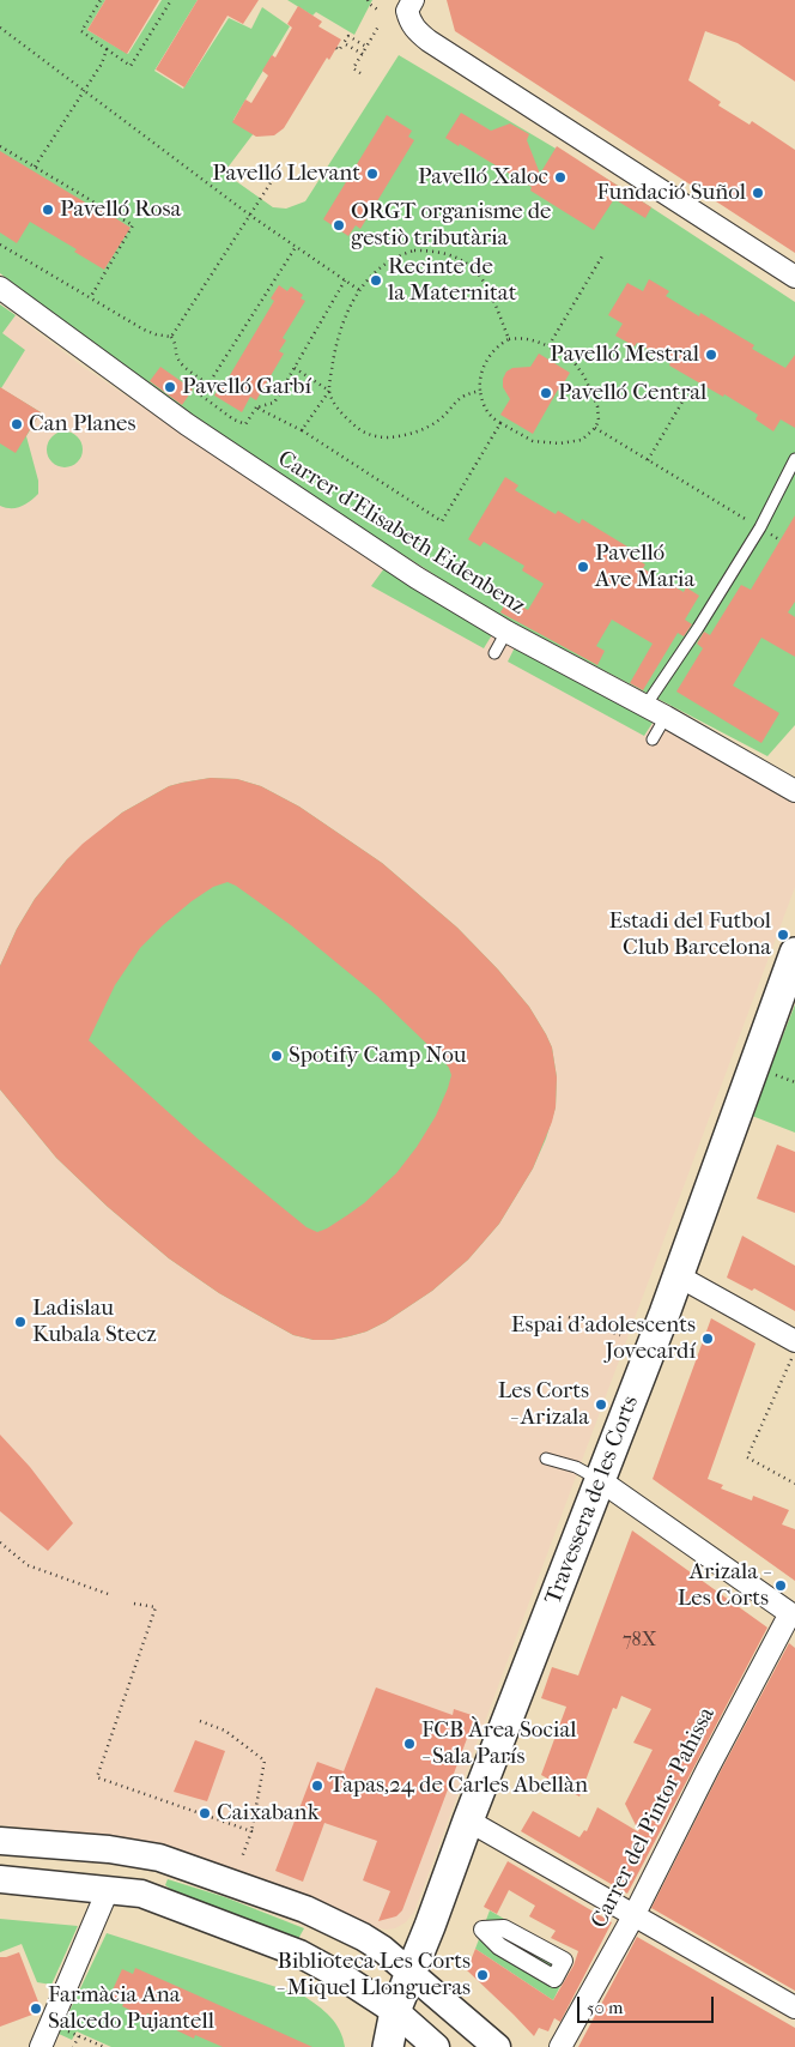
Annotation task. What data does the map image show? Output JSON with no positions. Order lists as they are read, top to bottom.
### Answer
{
  "streets": {
    "main road": ["Travessera de les Corts"],
    "street": ["Carrer d'Elisabeth Eidenbenz", "Carrer del Pintor Pahissa"]
  },
  "places": [
    "Pavelló Llevant",
    "Pavelló Xaloc",
    "Fundació Suñol",
    "Pavelló Rosa",
    "ORGT organisme de gestiò tributària",
    "Recinte de la Maternitat",
    "Pavelló Mestral",
    "Pavelló Garbí",
    "Pavelló Central",
    "Can Planes",
    "Pavelló Ave Maria",
    "Estadi del Futbol Club Barcelona",
    "Spotify Camp Nou",
    "Ladislau Kubala Stecz",
    "Espai d'adolescents Jovecardí",
    "Les Corts - Arizala",
    "Arizala - Les Corts",
    "FCB Àrea Social - Sala París",
    "Tapas,24 de Carles Abellàn",
    "Caixabank",
    "Biblioteca Les Corts - Miquel Llongueras",
    "Farmàcia Ana Salcedo Pujantell"
  ],
  "house_numbers": ["78X"],
  "scale_bar": "50 m"
}
